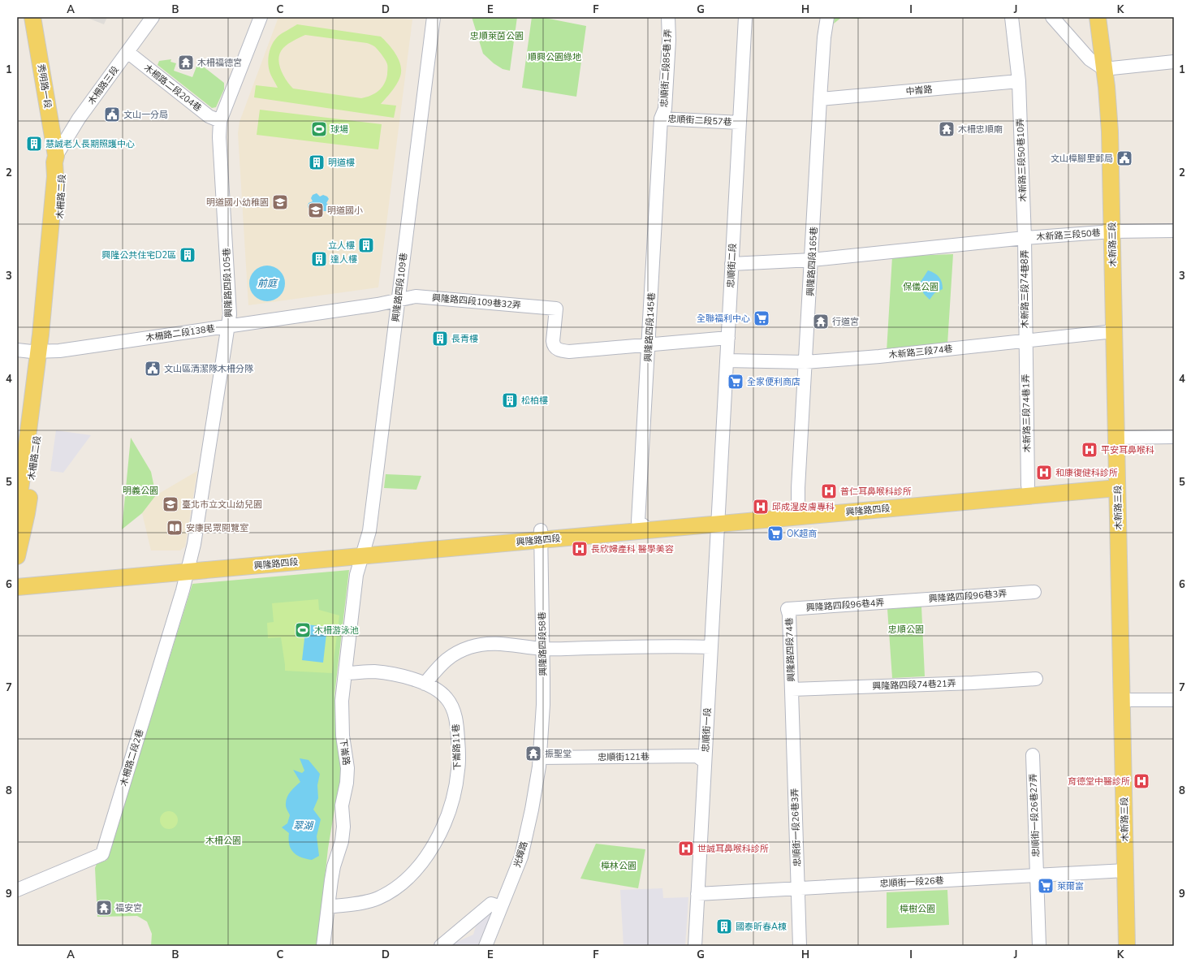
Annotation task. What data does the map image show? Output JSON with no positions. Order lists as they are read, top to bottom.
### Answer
{
  "streets": {
    "main road": [
      "秀明路一段",
      "木柵路二段",
      "木新路三段",
      "興隆路四段"
    ],
    "street": [
      "忠順街二段85巷1弄",
      "木柵路三段",
      "木柵路二段204巷",
      "中崙路",
      "忠順街二段57巷",
      "木新路三段50巷10弄",
      "木新路三段50巷",
      "興隆路四段165巷",
      "忠順街二段",
      "興隆路四段105巷",
      "興隆路四段109巷",
      "木新路三段74巷8弄",
      "興隆路四段109巷32弄",
      "興隆路四段145巷",
      "木柵路二段138巷",
      "木新路三段74巷",
      "木新路三段74巷1弄",
      "興隆路四段96巷3弄",
      "興隆路四段96巷4弄",
      "興隆路四段58巷",
      "興隆路四段74巷",
      "興隆路四段74巷21弄",
      "忠順街一段",
      "下崙路11巷",
      "下崙路",
      "忠順街121巷",
      "木柵路二段2巷",
      "忠順街一段26巷27弄",
      "忠順街一段26巷3弄",
      "光輝路",
      "忠順街一段26巷"
    ]
  },
  "crossings": [
    ["忠順街二段85巷1弄", "忠順街二段57巷"],
    ["忠順街二段85巷1弄", "興隆路四段145巷"],
    ["木柵路三段", "秀明路一段"],
    ["木柵路三段", "木柵路二段204巷"],
    ["木柵路三段", "木柵路二段"],
    ["秀明路一段", "木柵路二段"],
    ["木柵路二段204巷", "興隆路四段105巷"],
    ["中崙路", "木新路三段50巷10弄"],
    ["中崙路", "興隆路四段165巷"],
    ["忠順街二段57巷", "忠順街二段"],
    ["忠順街二段57巷", "興隆路四段145巷"],
    ["木新路三段50巷10弄", "木新路三段50巷"],
    ["木新路三段50巷10弄", "木新路三段74巷8弄"],
    ["木柵路二段", "木柵路二段138巷"],
    ["木新路三段50巷", "木新路三段"],
    ["木新路三段50巷", "興隆路四段165巷"],
    ["木新路三段50巷", "忠順街二段"],
    ["木新路三段50巷", "木新路三段74巷8弄"],
    ["木新路三段", "木新路三段74巷"],
    ["木新路三段", "興隆路四段"],
    ["木新路三段", "忠順街一段26巷"],
    ["興隆路四段165巷", "木新路三段74巷"],
    ["興隆路四段165巷", "興隆路四段"],
    ["忠順街二段", "木新路三段74巷"],
    ["忠順街二段", "興隆路四段"],
    ["忠順街二段", "忠順街一段"],
    ["興隆路四段105巷", "木柵路二段138巷"],
    ["興隆路四段105巷", "興隆路四段"],
    ["興隆路四段105巷", "木柵路二段2巷"],
    ["興隆路四段109巷", "興隆路四段109巷32弄"],
    ["興隆路四段109巷", "木柵路二段138巷"],
    ["興隆路四段109巷", "興隆路四段"],
    ["興隆路四段109巷", "下崙路"],
    ["木新路三段74巷8弄", "木新路三段74巷"],
    ["木新路三段74巷8弄", "木新路三段74巷1弄"],
    ["興隆路四段109巷32弄", "興隆路四段145巷"],
    ["興隆路四段109巷32弄", "木柵路二段138巷"],
    ["興隆路四段145巷", "興隆路四段"],
    ["木新路三段74巷", "木新路三段74巷1弄"],
    ["木新路三段74巷1弄", "興隆路四段"],
    ["興隆路四段", "興隆路四段58巷"],
    ["興隆路四段", "忠順街一段"],
    ["興隆路四段", "下崙路"],
    ["興隆路四段", "木柵路二段2巷"],
    ["興隆路四段96巷3弄", "興隆路四段96巷4弄"],
    ["興隆路四段96巷4弄", "興隆路四段74巷"],
    ["興隆路四段58巷", "忠順街121巷"],
    ["興隆路四段58巷", "光輝路"],
    ["興隆路四段74巷", "興隆路四段74巷21弄"],
    ["興隆路四段74巷", "忠順街一段26巷3弄"],
    ["忠順街一段", "忠順街121巷"],
    ["忠順街一段", "忠順街一段26巷"],
    ["下崙路11巷", "下崙路"],
    ["忠順街121巷", "光輝路"],
    ["忠順街一段26巷27弄", "忠順街一段26巷"],
    ["忠順街一段26巷3弄", "忠順街一段26巷"]
  ],
  "water": ["前庭", "翠湖"],
  "parks": [
    "忠順萊茵公園",
    "順興公園綠地",
    "保儀公園",
    "明義公園",
    "忠順公園",
    "木柵公園",
    "樟林公園",
    "樟樹公園"
  ],
  "places": {
    "temple": [
      "木柵福德宮",
      "木柵忠順廟",
      "行道宮",
      "振聖堂",
      "福安宮"
    ],
    "public building": ["文山一分局", "文山樟腳里郵局", "文山區清潔隊木柵分隊"],
    "sports": ["球場", "木柵游泳池"],
    "building": [
      "慧誠老人長期照護中心",
      "明道樓",
      "立人樓",
      "興隆公共住宅D2區",
      "達人樓",
      "長青樓",
      "松柏樓",
      "國泰昕春A棟"
    ],
    "school or university": ["明道國小幼稚園", "明道國小", "臺北市立文山幼兒園"],
    "supermarket": [
      "全聯福利中心",
      "全家便利商店",
      "OK超商",
      "萊爾富"
    ],
    "hospital": [
      "平安耳鼻喉科",
      "和康復健科診所",
      "普仁耳鼻喉科診所",
      "邱成湦皮膚專科",
      "長欣婦產科 醫學美容",
      "育德堂中醫診所",
      "世誠耳鼻喉科診所"
    ],
    "library": ["安康民眾閱覽室"]
  },
  "grid": {
    "columns": [
      "A",
      "B",
      "C",
      "D",
      "E",
      "F",
      "G",
      "H",
      "I",
      "J",
      "K"
    ],
    "rows": [
      "1",
      "2",
      "3",
      "4",
      "5",
      "6",
      "7",
      "8",
      "9"
    ]
  }
}
